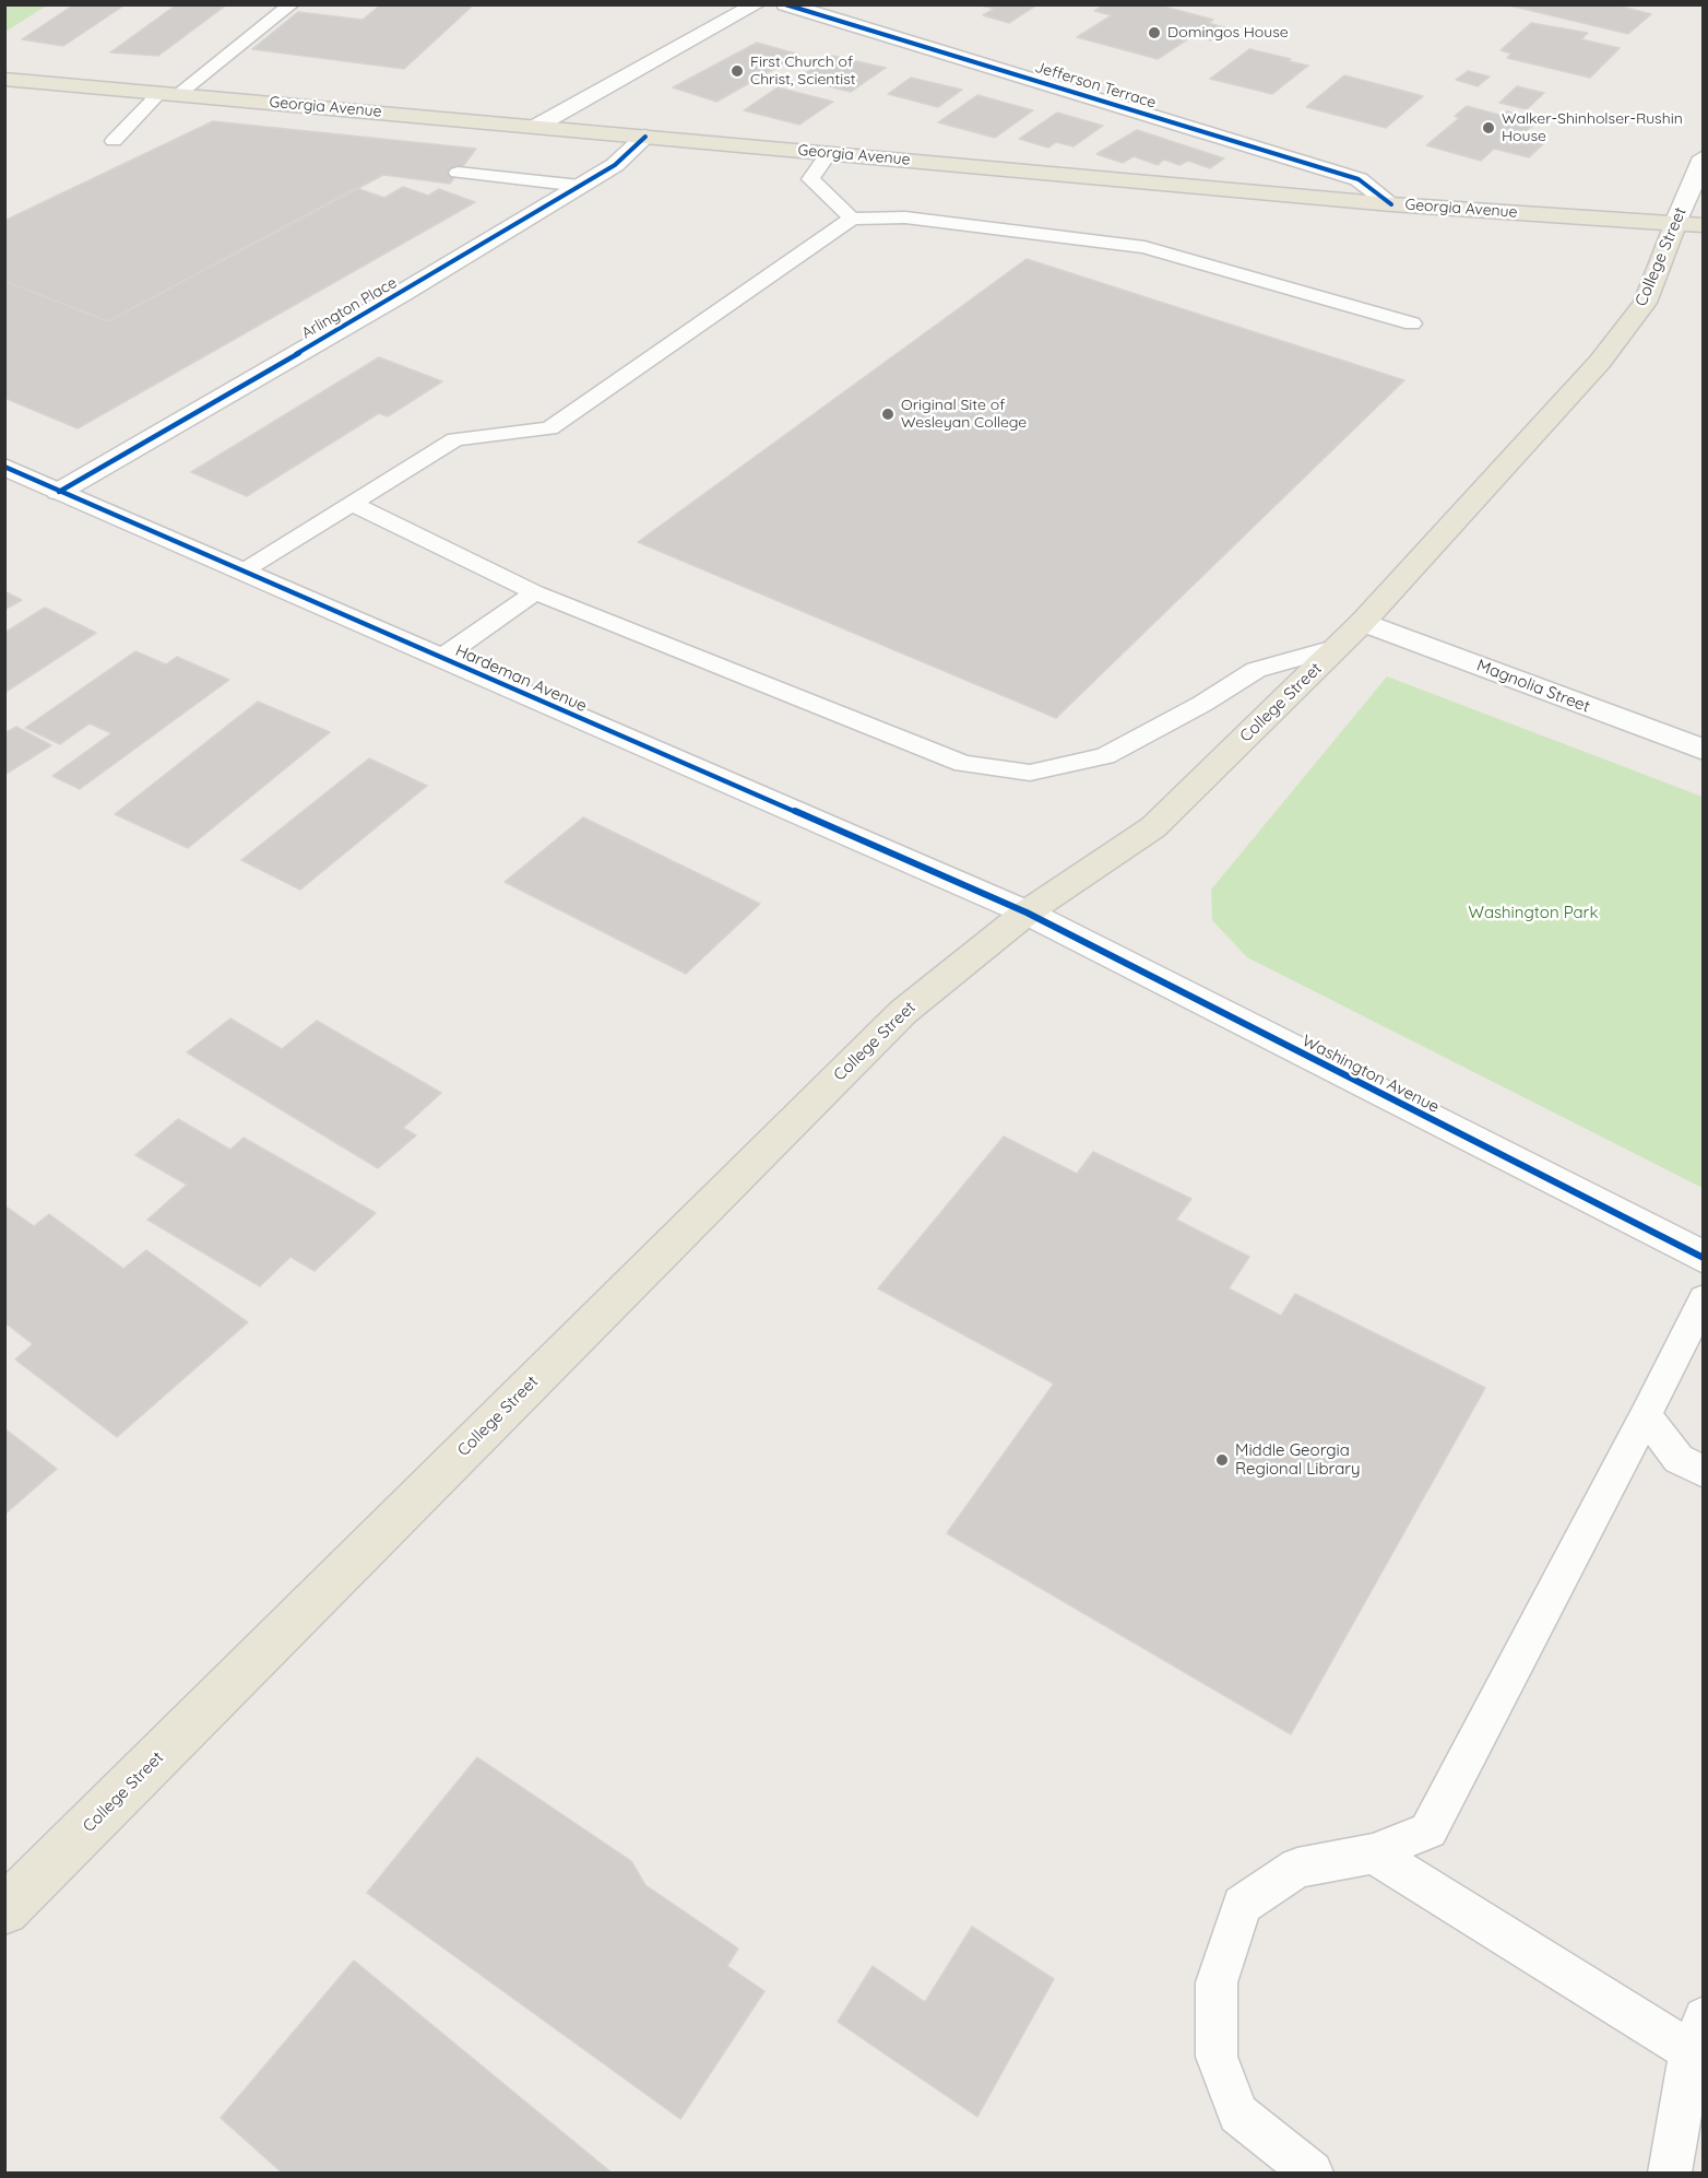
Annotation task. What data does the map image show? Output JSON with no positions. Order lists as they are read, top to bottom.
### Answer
{
  "streets": {
    "main road": ["Georgia Avenue", "College Street"],
    "street": [
      "Jefferson Terrace",
      "Arlington Place",
      "Hardeman Avenue",
      "Magnolia Street",
      "Washington Avenue"
    ]
  },
  "crossings": [
    ["Jefferson Terrace", "Georgia Avenue"],
    ["Georgia Avenue", "College Street"],
    ["Georgia Avenue", "Arlington Place"],
    ["College Street", "Hardeman Avenue"],
    ["College Street", "Magnolia Street"],
    ["College Street", "Washington Avenue"],
    ["Arlington Place", "Hardeman Avenue"],
    ["Hardeman Avenue", "Washington Avenue"]
  ],
  "parks": ["Washington Park"],
  "places": [
    "Domingos House",
    "First Church of Christ, Scientist",
    "Walker-Shinholser-Rushin House",
    "Original Site of Wesleyan College",
    "Middle Georgia Regional Library"
  ]
}
